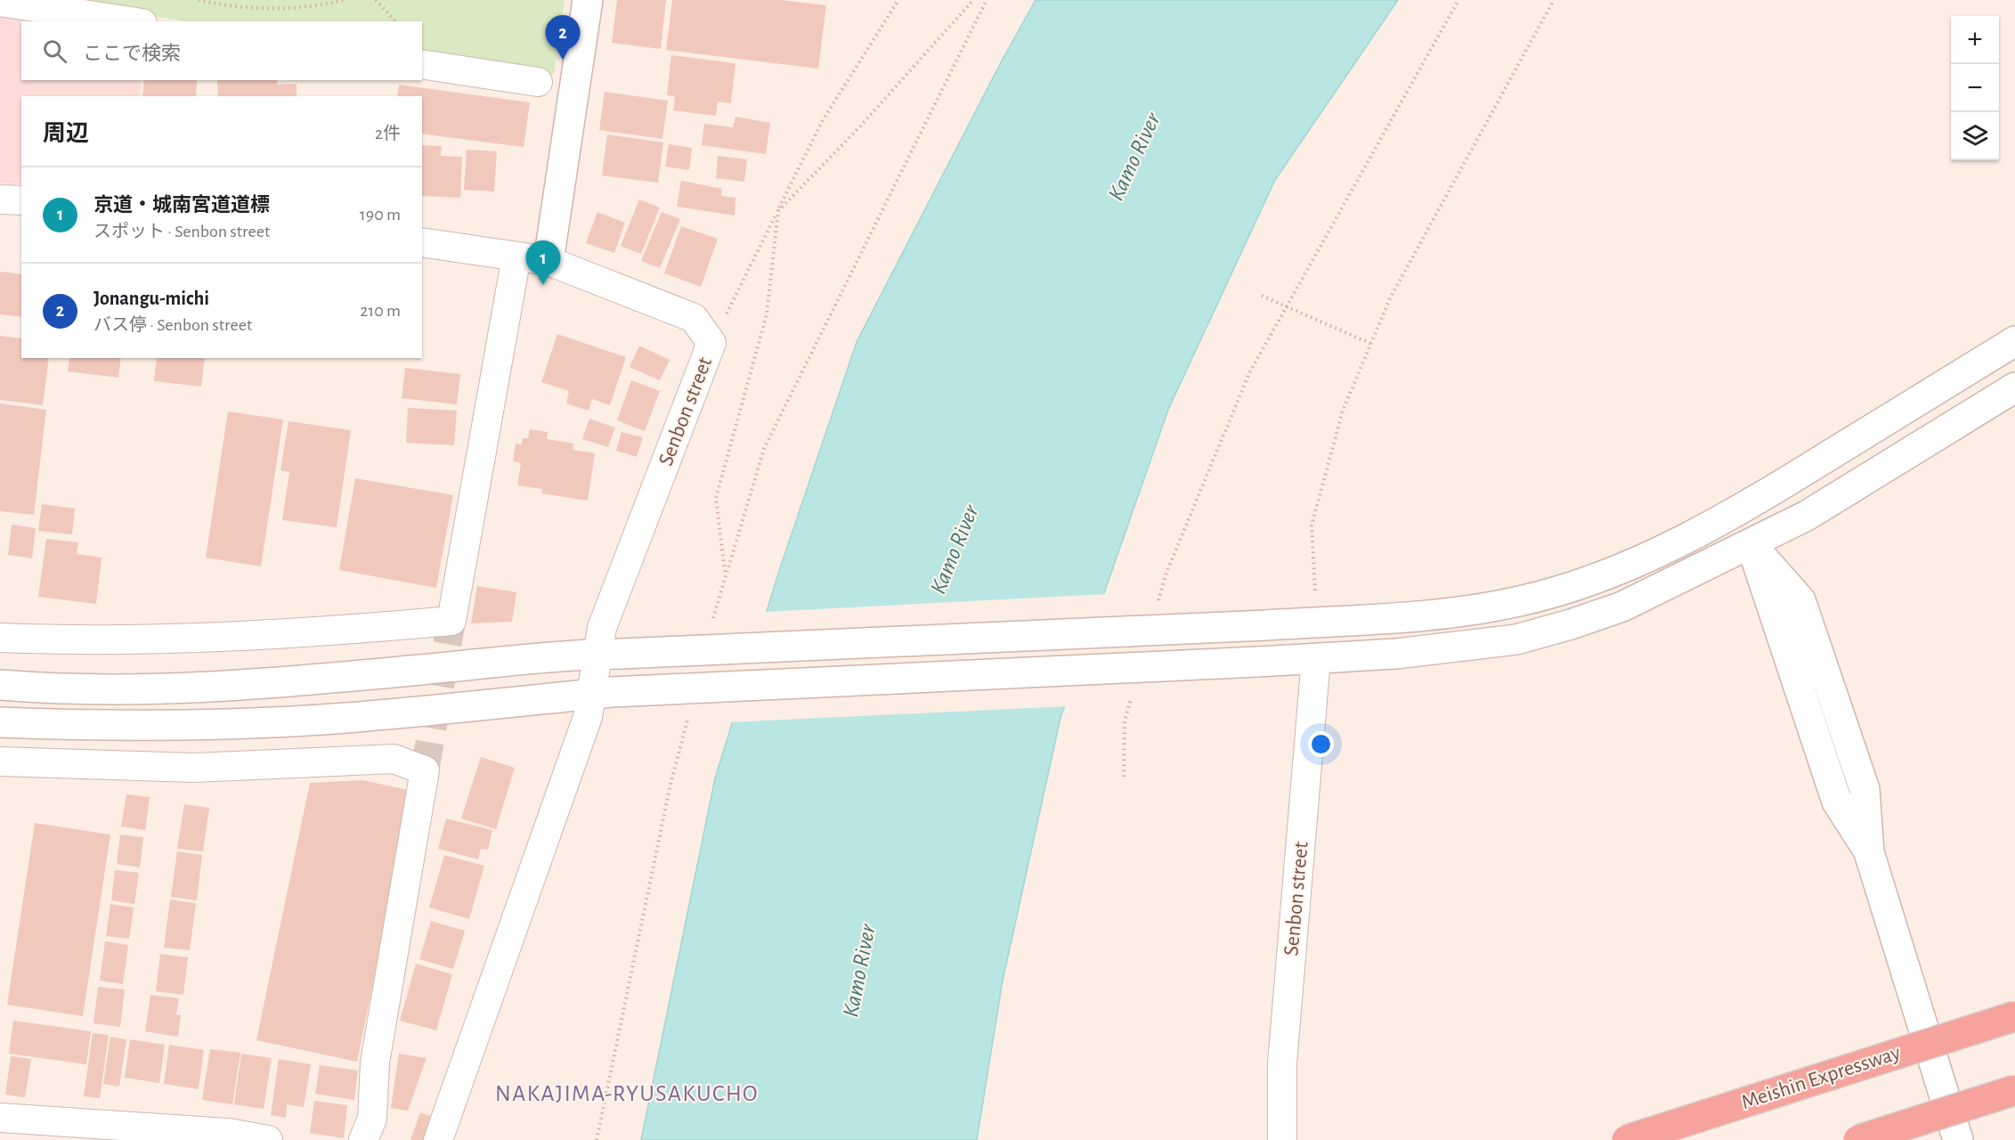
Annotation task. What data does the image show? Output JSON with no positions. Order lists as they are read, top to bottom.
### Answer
{
  "streets": {
    "highway": ["Meishin Expressway"],
    "street": ["Senbon street"]
  },
  "districts": ["NAKAJIMA-RYUSAKUCHO"],
  "water": ["Kamo River"],
  "page": {
    "pins": ["2", "1"],
    "map_buttons": ["+", "−"],
    "search": "ここで検索",
    "heading": ["周辺", "2件"],
    "list": [
      {
        "mark": "1",
        "name": "京道・城南宮道道標",
        "note": "スポット · Senbon street",
        "value": "190 m"
      },
      {
        "mark": "2",
        "name": "Jonangu-michi",
        "note": "バス停 · Senbon street",
        "value": "210 m"
      }
    ]
  }
}
